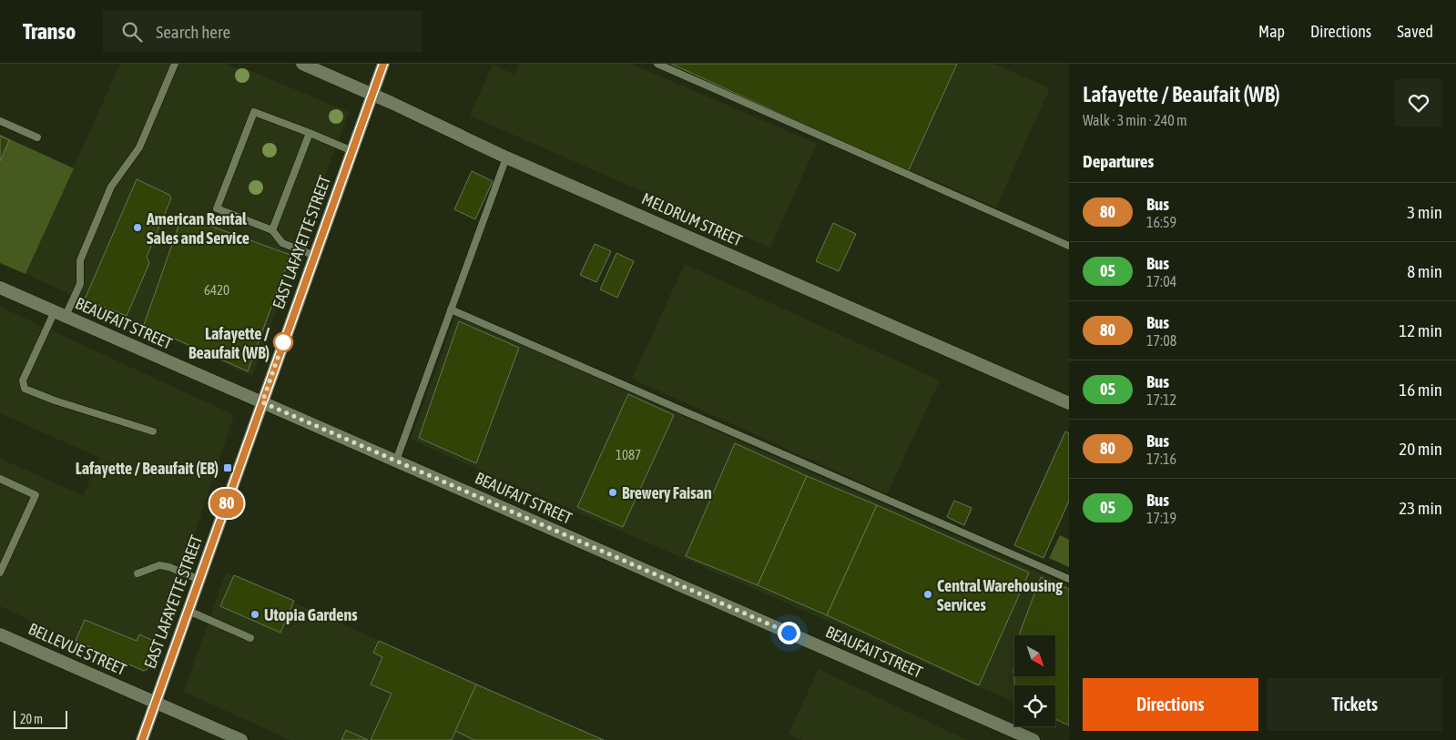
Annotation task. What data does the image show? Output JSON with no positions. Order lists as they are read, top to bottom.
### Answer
{
  "streets": {
    "street": [
      "MELDRUM STREET",
      "EAST LAFAYETTE STREET",
      "BEAUFAIT STREET",
      "BELLEVUE STREET"
    ]
  },
  "crossings": [
    ["MELDRUM STREET", "EAST LAFAYETTE STREET"],
    ["EAST LAFAYETTE STREET", "BEAUFAIT STREET"],
    ["EAST LAFAYETTE STREET", "BELLEVUE STREET"]
  ],
  "places": {
    "other": [
      "American Rental Sales and Service",
      "Lafayette / Beaufait (WB)",
      "Brewery Faisan",
      "Central Warehousing Services",
      "Utopia Gardens"
    ],
    "transit": ["Lafayette / Beaufait (EB)"]
  },
  "lines": ["bus line 80"],
  "house_numbers": ["6420", "1087"],
  "scale_bar": "20 m",
  "north": "bottom right",
  "page": {
    "header": "Transo",
    "search": "Search here",
    "nav": ["Map", "Directions", "Saved"],
    "on_map": "80",
    "heading": [
      ["Lafayette / Beaufait (WB)", "Walk · 3 min · 240 m"],
      "Departures"
    ],
    "list": [
      {
        "mark": "80",
        "name": "Bus",
        "note": "16:59",
        "value": "3 min"
      },
      {
        "mark": "05",
        "name": "Bus",
        "note": "17:04",
        "value": "8 min"
      },
      {
        "mark": "80",
        "name": "Bus",
        "note": "17:08",
        "value": "12 min"
      },
      {
        "mark": "05",
        "name": "Bus",
        "note": "17:12",
        "value": "16 min"
      },
      {
        "mark": "80",
        "name": "Bus",
        "note": "17:16",
        "value": "20 min"
      },
      {
        "mark": "05",
        "name": "Bus",
        "note": "17:19",
        "value": "23 min"
      }
    ],
    "buttons": ["Directions", "Tickets"],
    "scale": "20 m"
  }
}
